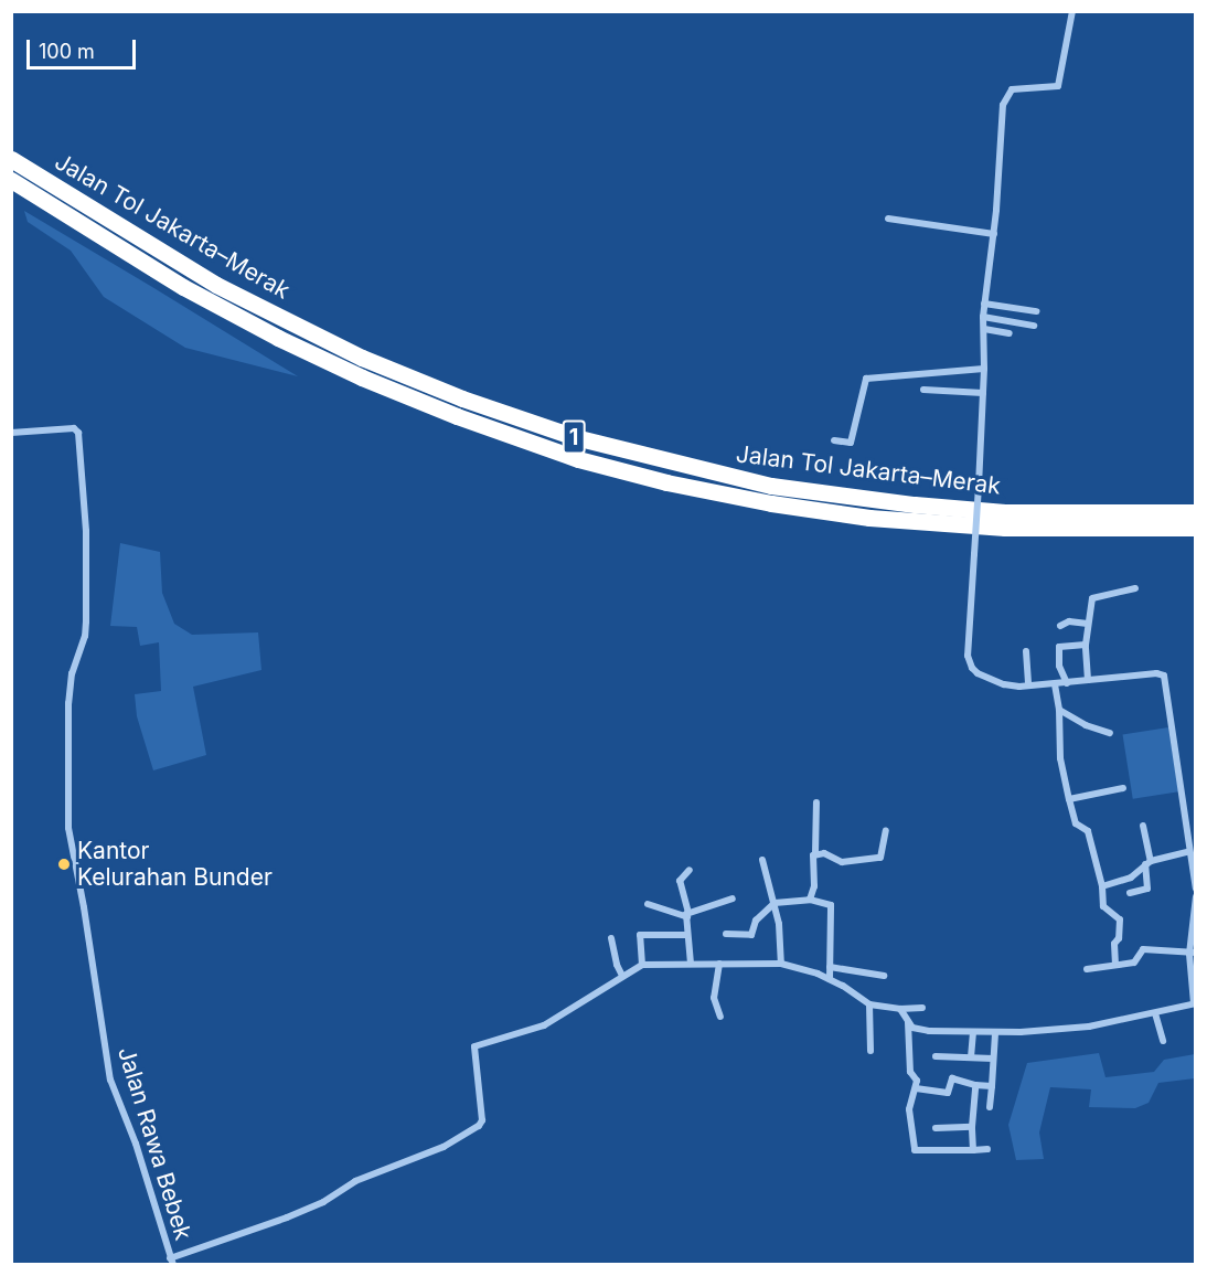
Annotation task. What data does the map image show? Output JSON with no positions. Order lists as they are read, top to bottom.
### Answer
{
  "streets": {
    "highway": ["Jalan Tol Jakarta–Merak", "1"],
    "street": ["Jalan Rawa Bebek"]
  },
  "places": ["Kantor Kelurahan Bunder"],
  "scale_bar": "100 m"
}
